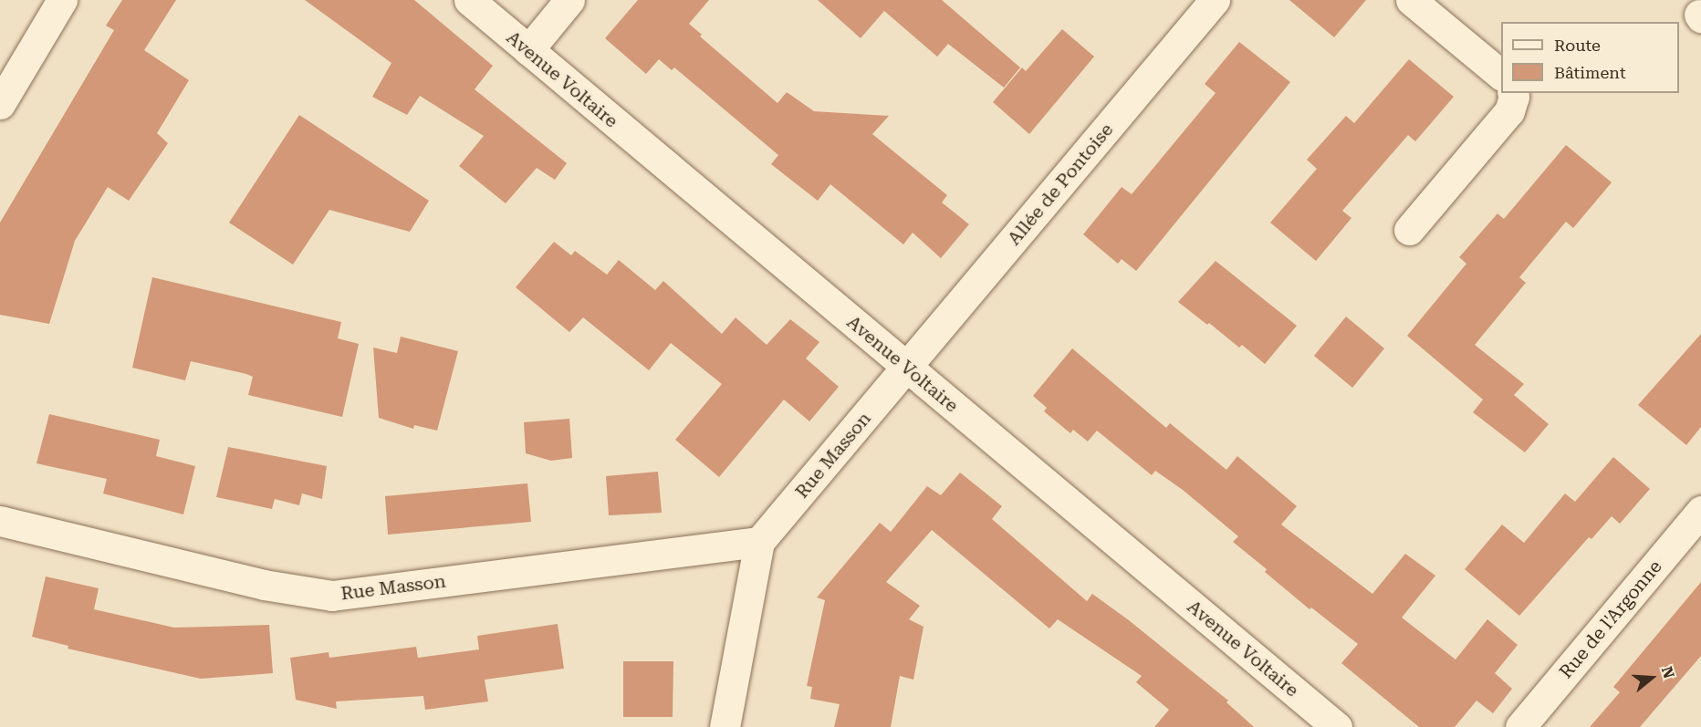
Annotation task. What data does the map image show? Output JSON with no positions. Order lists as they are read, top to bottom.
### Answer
{
  "streets": {
    "street": [
      "Avenue Voltaire",
      "Allée de Pontoise",
      "Rue Masson",
      "Rue de l'Argonne"
    ]
  },
  "crossings": [
    ["Avenue Voltaire", "Allée de Pontoise"],
    ["Avenue Voltaire", "Rue Masson"],
    ["Allée de Pontoise", "Rue Masson"]
  ],
  "legend": ["Route", "Bâtiment"],
  "north": "right"
}
